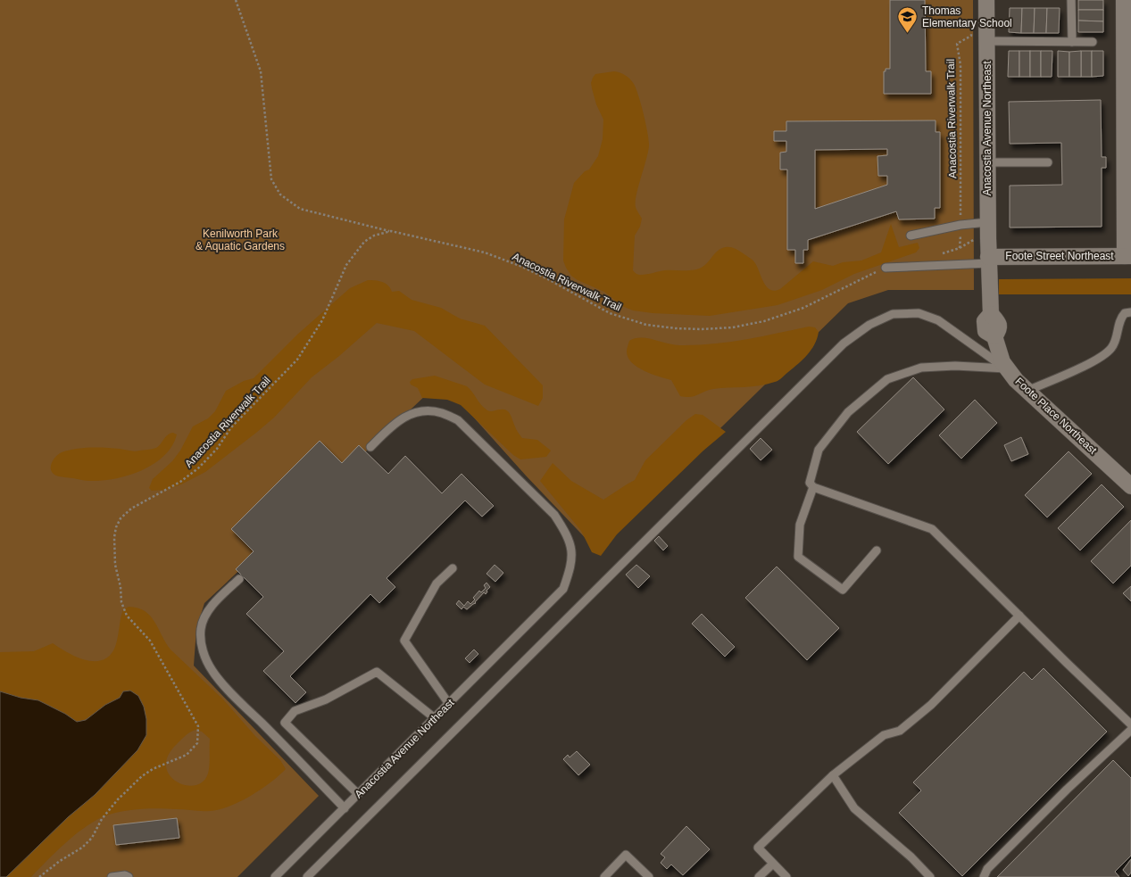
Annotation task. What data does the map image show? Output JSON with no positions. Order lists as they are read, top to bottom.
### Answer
{
  "streets": {
    "street": ["Anacostia Avenue Northeast", "Foote Street Northeast", "Foote Place Northeast"],
    "path": ["Anacostia Riverwalk Trail"]
  },
  "crossings": [
    ["Anacostia Avenue Northeast", "Foote Street Northeast"],
    ["Anacostia Avenue Northeast", "Foote Place Northeast"],
    ["Foote Street Northeast", "Foote Place Northeast"]
  ],
  "parks": ["Kenilworth Park & Aquatic Gardens"],
  "places": {
    "school or university": ["Thomas Elementary School"]
  }
}
